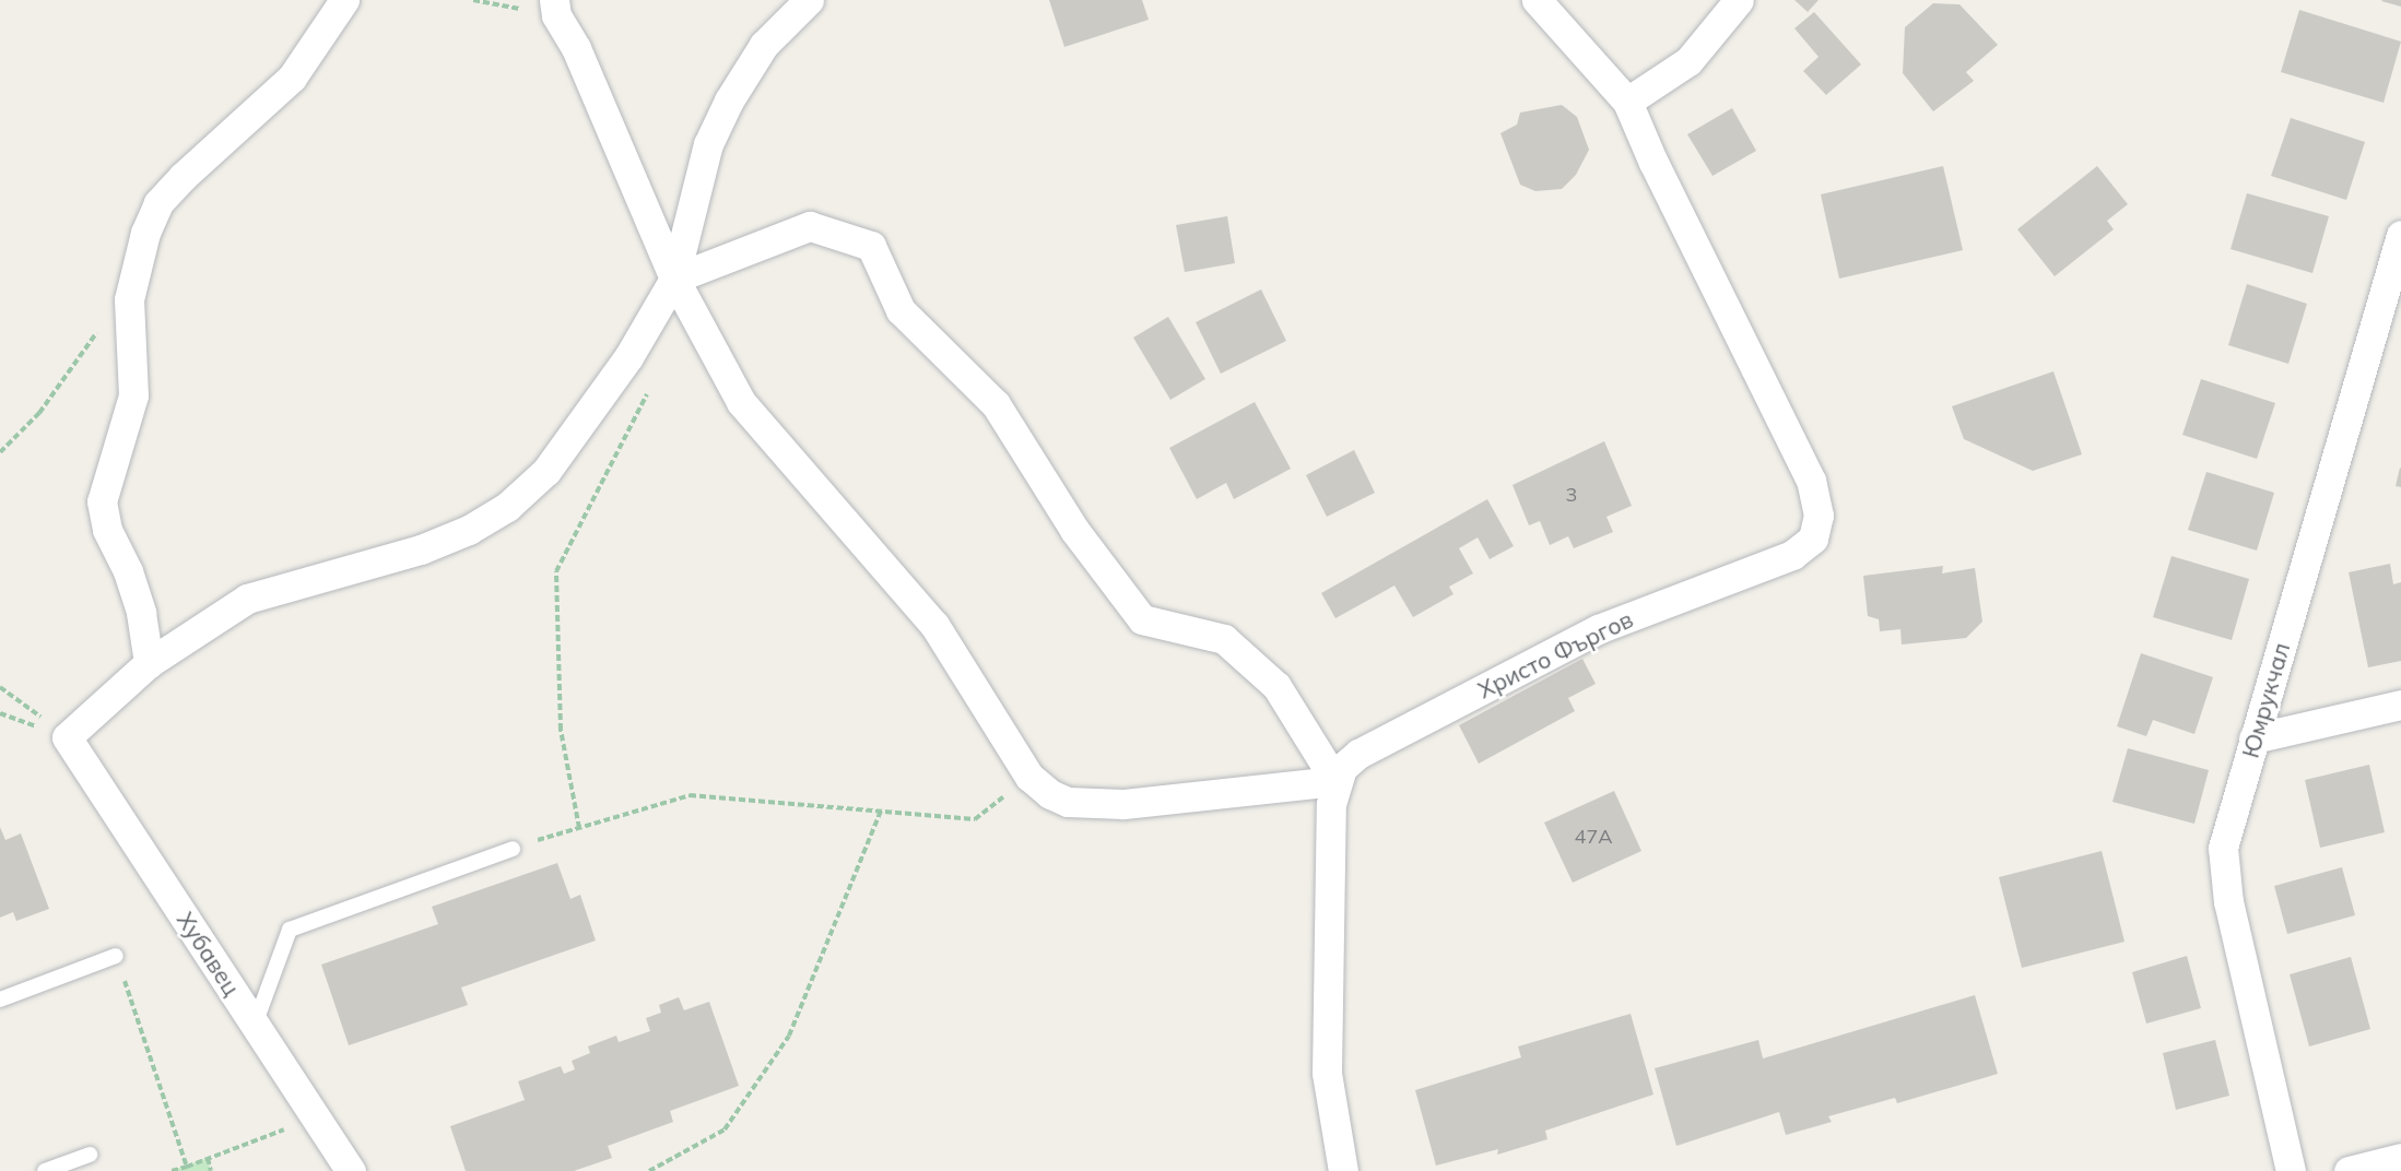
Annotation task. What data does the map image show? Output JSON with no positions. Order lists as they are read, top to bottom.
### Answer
{
  "streets": {
    "street": ["Христо Фъргов", "Юмрукчал", "Хубавец"]
  },
  "house_numbers": ["3", "47А"]
}
